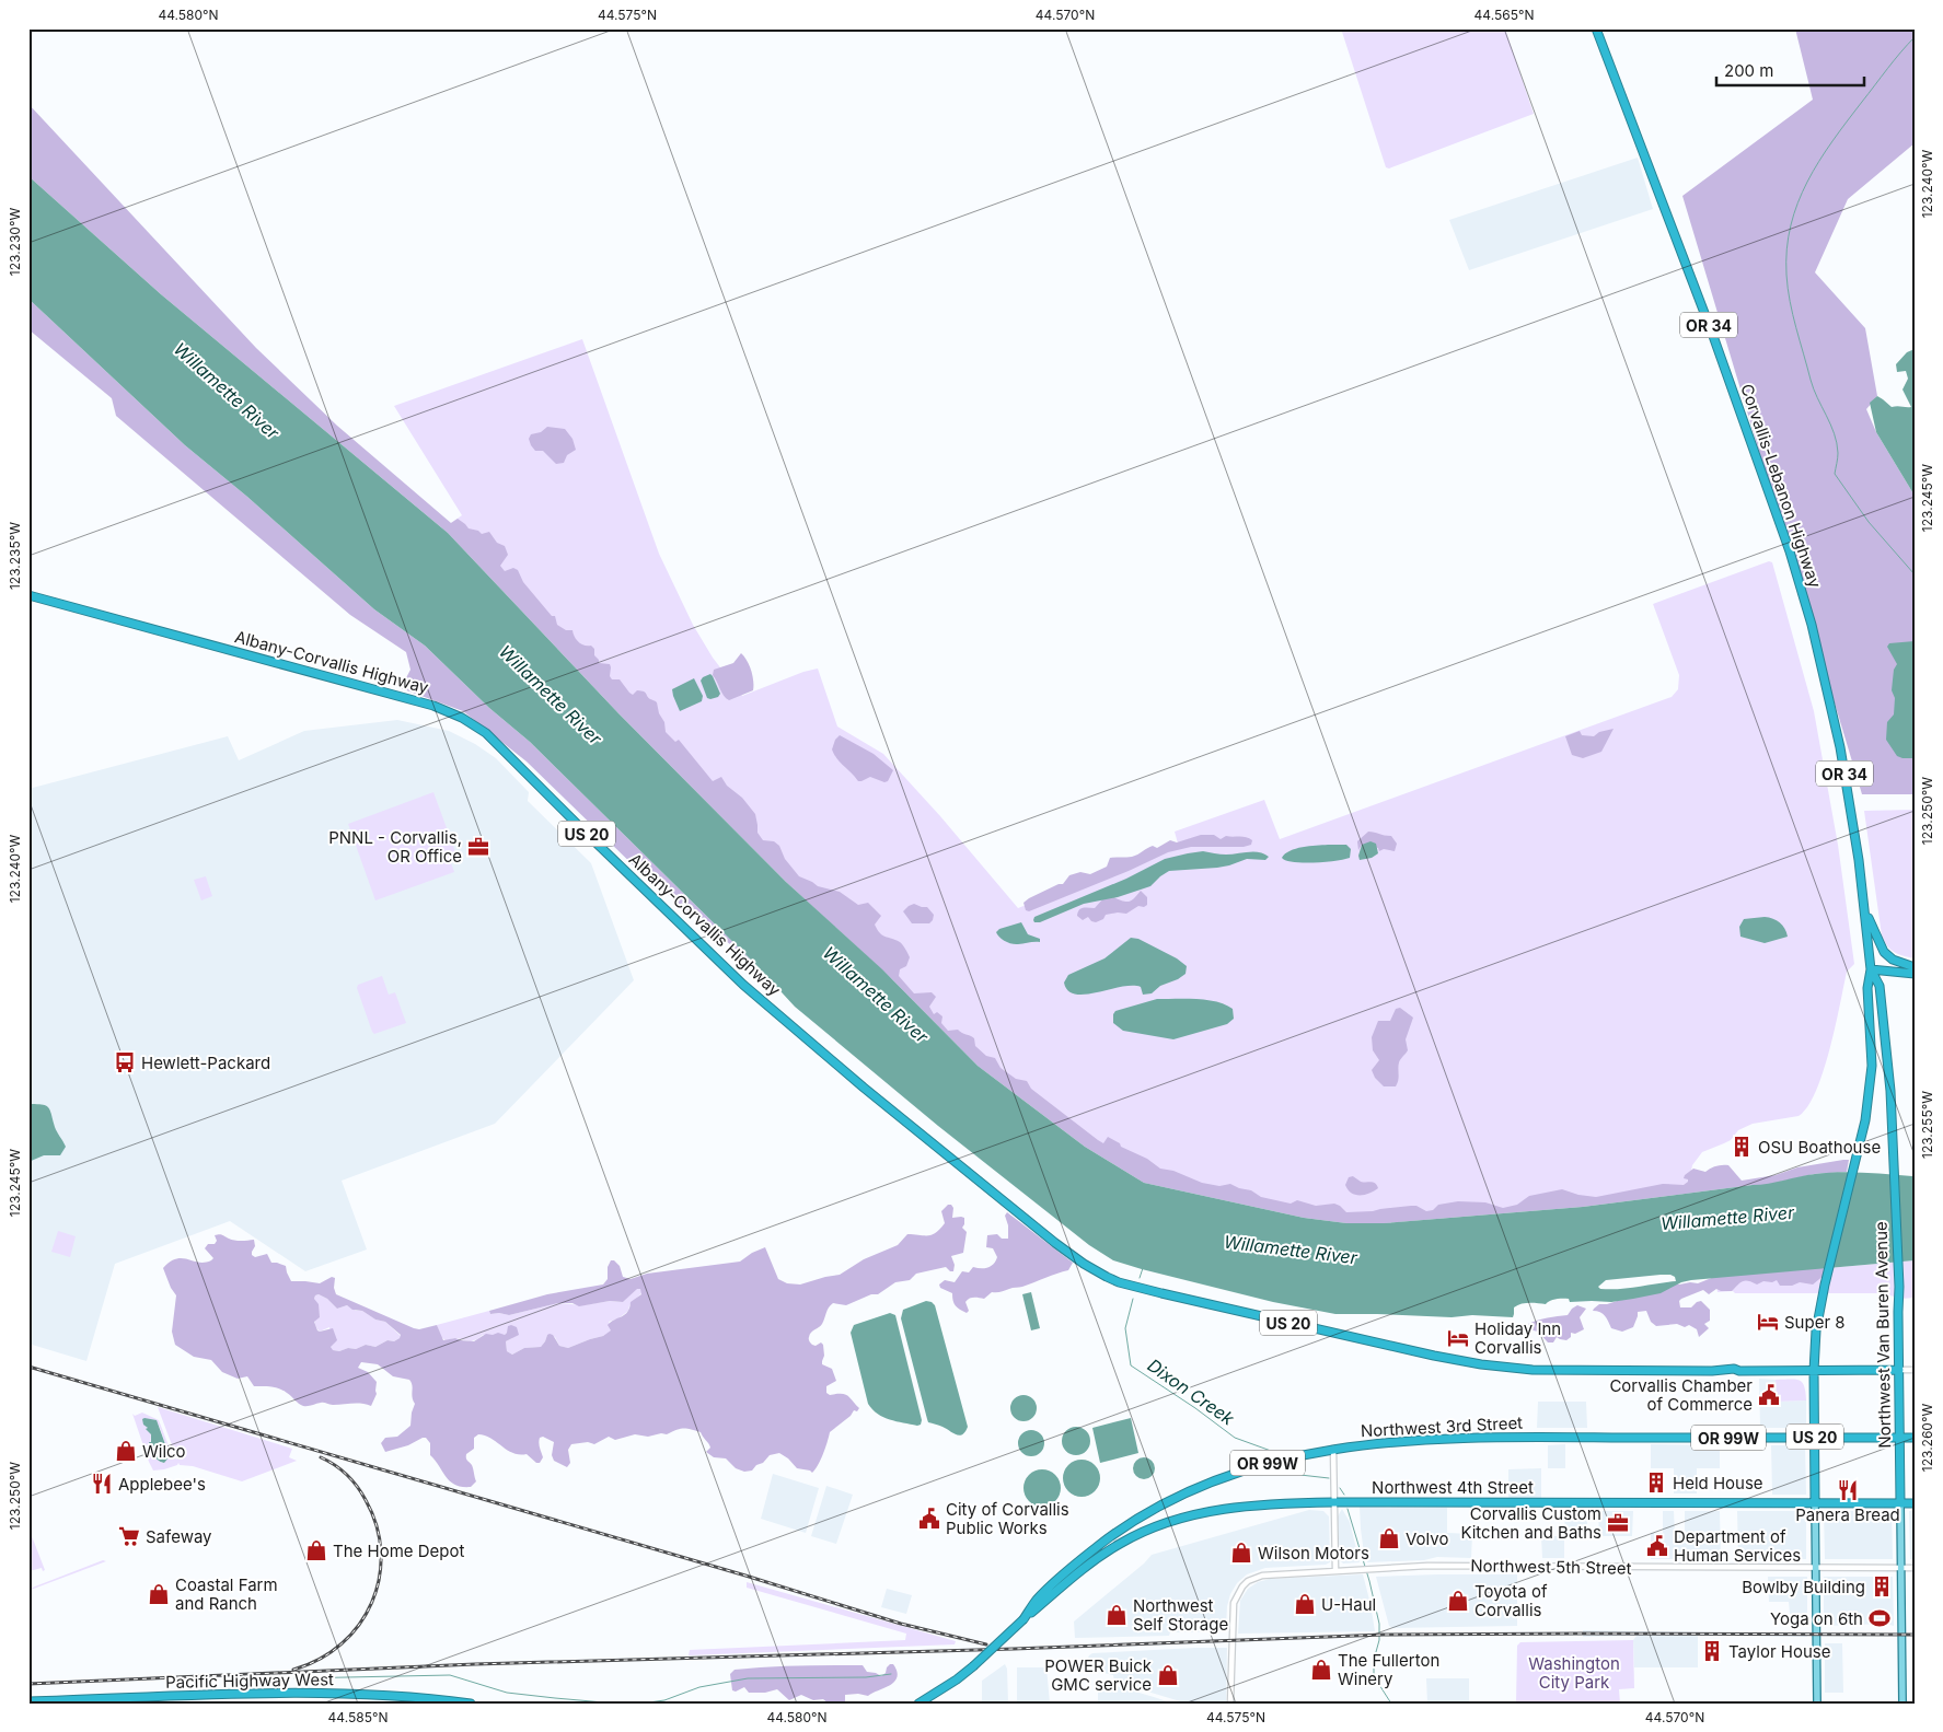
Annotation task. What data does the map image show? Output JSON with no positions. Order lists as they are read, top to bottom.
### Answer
{
  "streets": {
    "highway": [
      "OR 34",
      "Corvallis-Lebanon Highway",
      "Albany-Corvallis Highway",
      "US 20",
      "Northwest Van Buren Avenue",
      "Northwest 3rd Street",
      "OR 99W",
      "Northwest 4th Street",
      "Pacific Highway West"
    ],
    "street": ["Northwest 5th Street"]
  },
  "crossings": [
    ["OR 34", "Corvallis-Lebanon Highway"],
    ["Corvallis-Lebanon Highway", "US 20"],
    ["Corvallis-Lebanon Highway", "Northwest Van Buren Avenue"],
    ["Albany-Corvallis Highway", "US 20"],
    ["US 20", "Northwest Van Buren Avenue"],
    ["US 20", "Northwest 3rd Street"],
    ["US 20", "Northwest 4th Street"],
    ["Northwest Van Buren Avenue", "Northwest 3rd Street"],
    ["Northwest Van Buren Avenue", "Northwest 4th Street"],
    ["Northwest Van Buren Avenue", "Northwest 5th Street"],
    ["Northwest 3rd Street", "OR 99W"],
    ["Northwest 3rd Street", "Northwest 4th Street"],
    ["OR 99W", "Northwest 4th Street"]
  ],
  "water": ["Willamette River", "Dixon Creek"],
  "parks": ["Washington City Park"],
  "places": {
    "office": ["PNNL - Corvallis, OR Office", "Corvallis Custom Kitchen and Baths"],
    "bus stop": ["Hewlett-Packard"],
    "building": [
      "OSU Boathouse",
      "Held House",
      "Bowlby Building",
      "Taylor House"
    ],
    "hotel": ["Super 8", "Holiday Inn Corvallis"],
    "public building": ["Corvallis Chamber of Commerce", "City of Corvallis Public Works", "Department of Human Services"],
    "shop": [
      "Wilco",
      "Volvo",
      "The Home Depot",
      "Wilson Motors",
      "Coastal Farm and Ranch",
      "Toyota of Corvallis",
      "U-Haul",
      "Northwest Self Storage",
      "The Fullerton Winery",
      "POWER Buick GMC service"
    ],
    "restaurant": ["Applebee's", "Panera Bread"],
    "supermarket": ["Safeway"],
    "sports": ["Yoga on 6th"]
  },
  "scale_bar": "200 m",
  "coordinates": [
    "44.580°N",
    "44.575°N",
    "44.570°N",
    "44.565°N",
    "123.240°W",
    "123.230°W",
    "123.245°W",
    "123.235°W",
    "123.250°W",
    "123.255°W",
    "123.260°W",
    "44.585°N"
  ]
}
